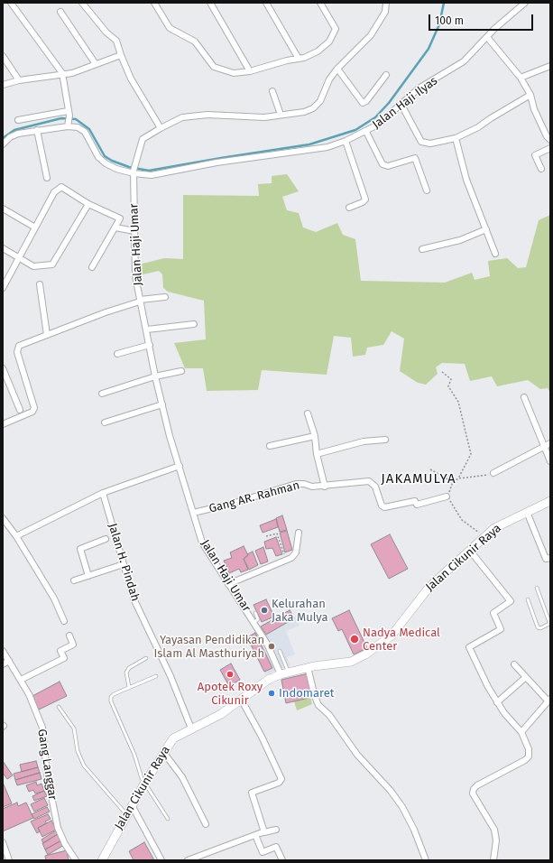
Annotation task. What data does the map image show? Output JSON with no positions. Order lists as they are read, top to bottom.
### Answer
{
  "streets": {
    "street": [
      "Jalan Haji Ilyas",
      "Jalan Haji Umar",
      "Gang AR. Rahman",
      "Jalan Cikunir Raya",
      "Jalan H. Pindah",
      "Gang Langgar"
    ]
  },
  "crossings": [
    ["Jalan Haji Ilyas", "Jalan Haji Umar"],
    ["Jalan Haji Umar", "Gang AR. Rahman"],
    ["Jalan Haji Umar", "Jalan Cikunir Raya"],
    ["Jalan Cikunir Raya", "Jalan H. Pindah"]
  ],
  "districts": ["JAKAMULYA"],
  "places": [
    "Kelurahan Jaka Mulya",
    "Nadya Medical Center",
    "Yayasan Pendidikan Islam Al Masthuriyah",
    "Apotek Roxy Cikunir",
    "Indomaret"
  ],
  "scale_bar": "100 m"
}
